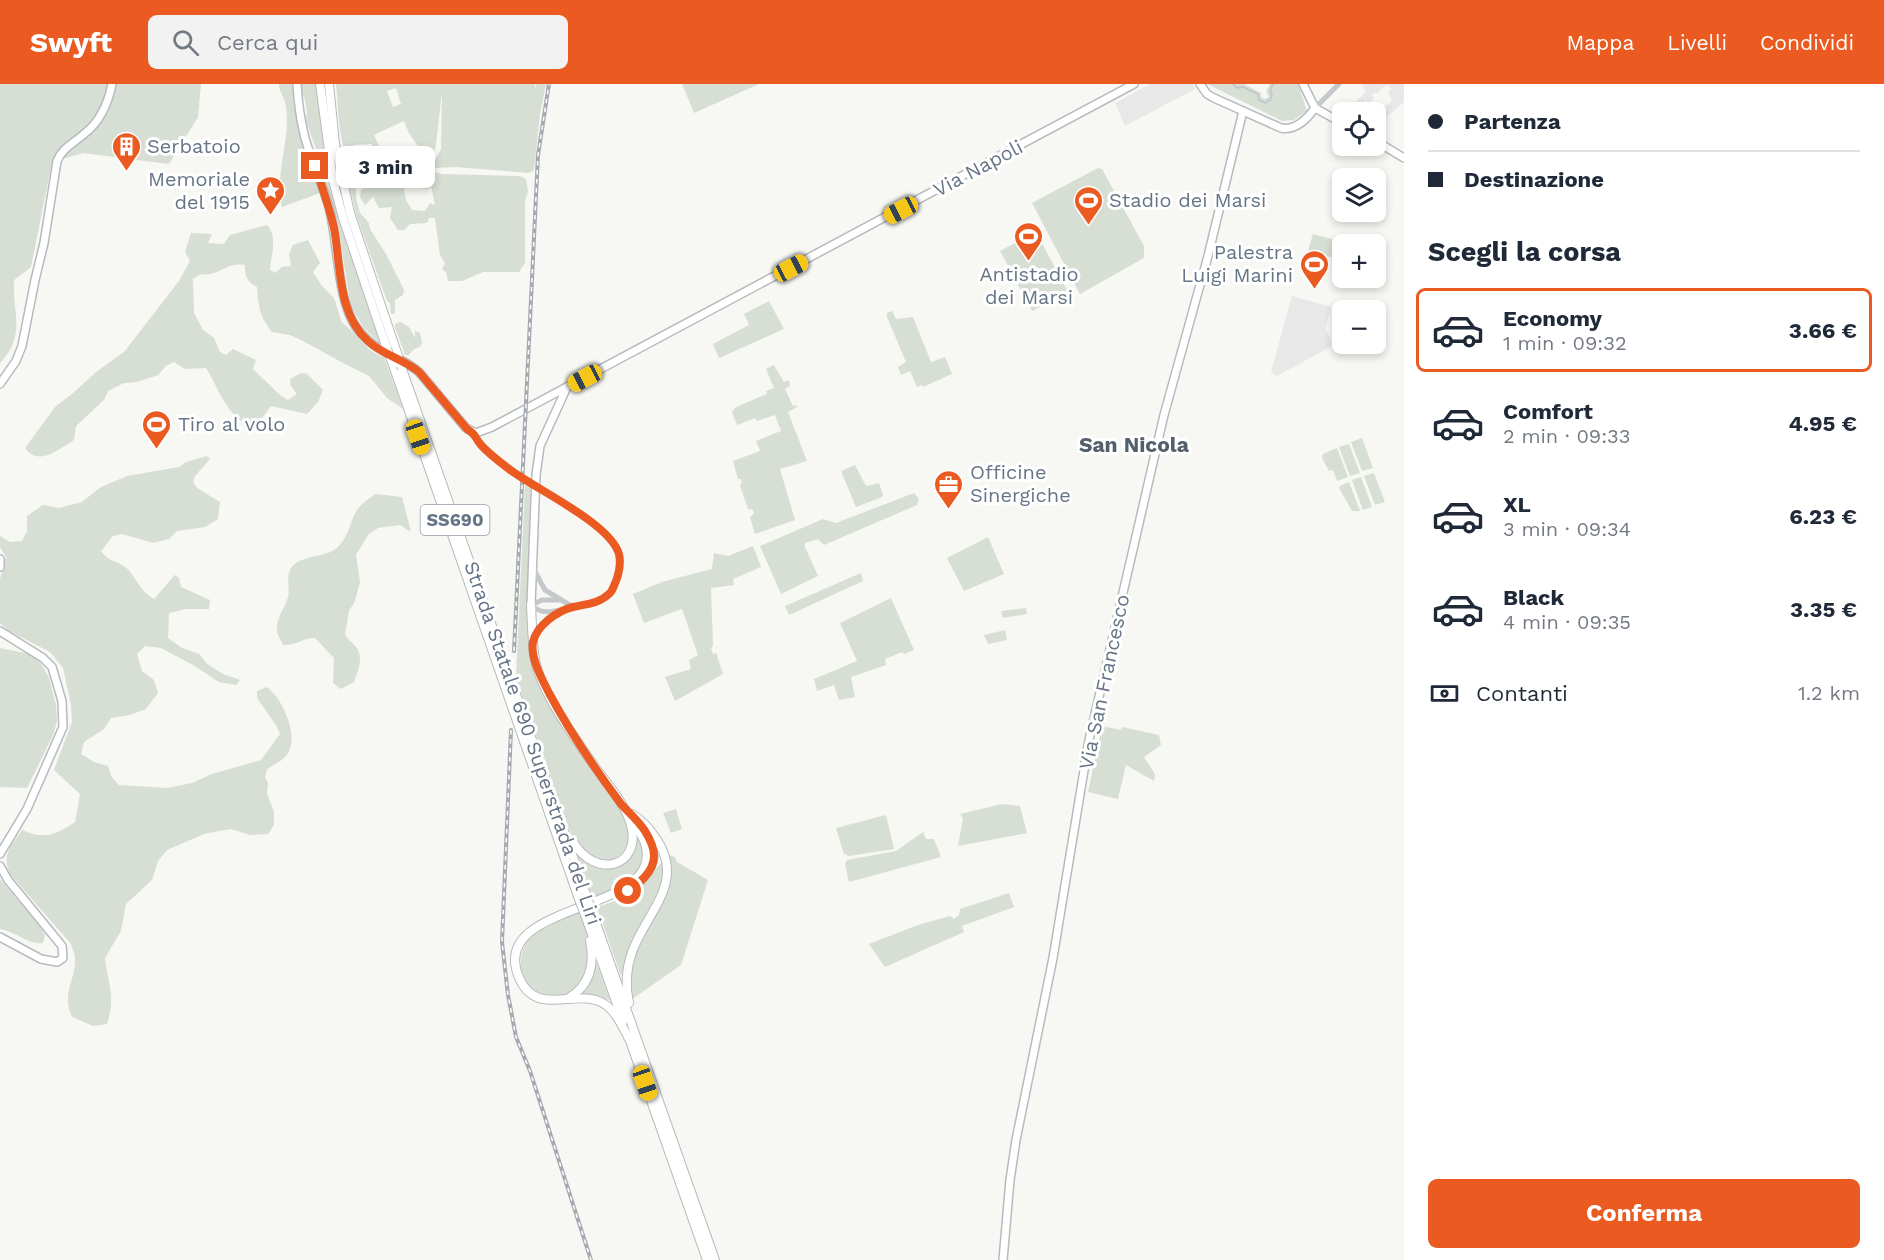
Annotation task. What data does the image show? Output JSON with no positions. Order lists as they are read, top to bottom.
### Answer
{
  "streets": {
    "highway": ["SS690", "Strada Statale 690 Superstrada del Liri"],
    "main road": ["Via Napoli", "Via San Francesco"]
  },
  "districts": ["San Nicola"],
  "places": {
    "building": ["Serbatoio"],
    "place": ["Memoriale del 1915"],
    "sports": [
      "Stadio dei Marsi",
      "Antistadio dei Marsi",
      "Palestra Luigi Marini",
      "Tiro al volo"
    ],
    "office": ["Officine Sinergiche"]
  },
  "page": {
    "header": "Swyft",
    "search": "Cerca qui",
    "nav": ["Mappa", "Livelli", "Condividi"],
    "banner": ["Partenza", "Destinazione"],
    "map_buttons": ["+", "−"],
    "bubble": "3 min",
    "heading": "Scegli la corsa",
    "list": [
      {
        "name": "Economy",
        "note": "1 min · 09:32",
        "value": "3.66 €"
      },
      {
        "name": "Comfort",
        "note": "2 min · 09:33",
        "value": "4.95 €"
      },
      {
        "name": "XL",
        "note": "3 min · 09:34",
        "value": "6.23 €"
      },
      {
        "name": "Black",
        "note": "4 min · 09:35",
        "value": "3.35 €"
      }
    ],
    "pay": ["Contanti", "1.2 km"],
    "buttons": "Conferma"
  }
}
